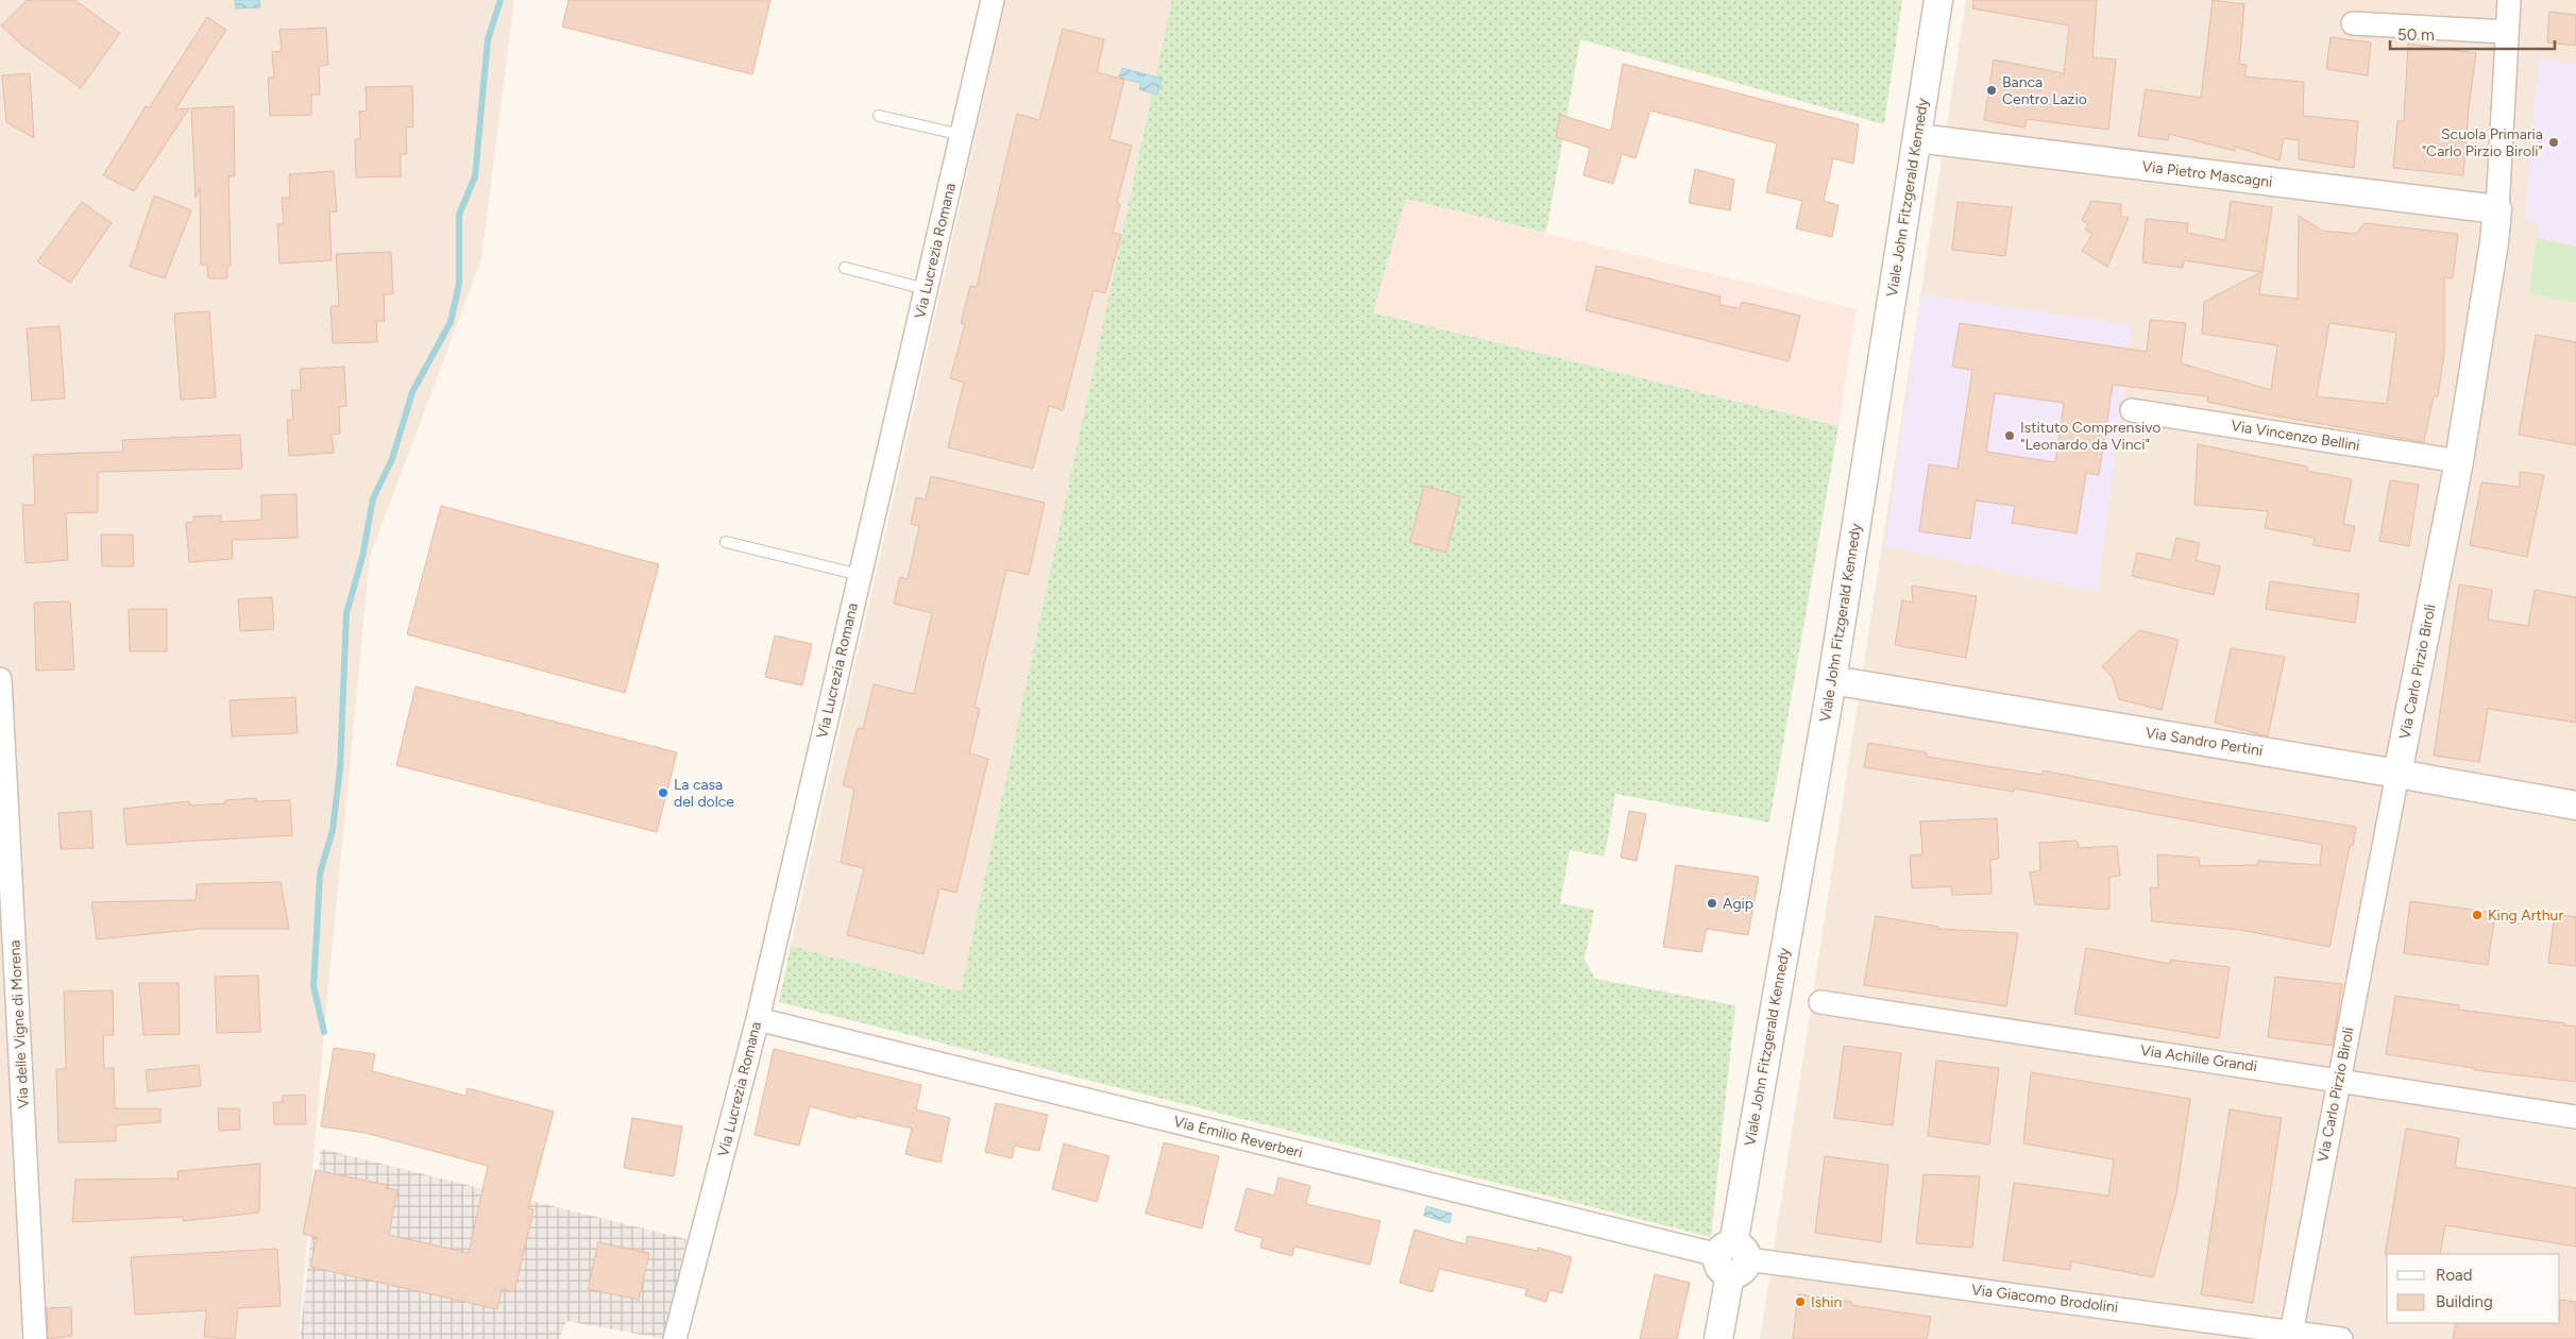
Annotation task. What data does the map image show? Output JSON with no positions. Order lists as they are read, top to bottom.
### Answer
{
  "streets": {
    "street": [
      "Via Pietro Mascagni",
      "Viale John Fitzgerald Kennedy",
      "Via Lucrezia Romana",
      "Via Vincenzo Bellini",
      "Via Carlo Pirzio Biroli",
      "Via Sandro Pertini",
      "Via delle Vigne di Morena",
      "Via Achille Grandi",
      "Via Emilio Reverberi",
      "Via Giacomo Brodolini"
    ]
  },
  "crossings": [
    ["Via Pietro Mascagni", "Viale John Fitzgerald Kennedy"],
    ["Via Pietro Mascagni", "Via Carlo Pirzio Biroli"],
    ["Viale John Fitzgerald Kennedy", "Via Sandro Pertini"],
    ["Viale John Fitzgerald Kennedy", "Via Emilio Reverberi"],
    ["Viale John Fitzgerald Kennedy", "Via Giacomo Brodolini"],
    ["Via Lucrezia Romana", "Via Emilio Reverberi"],
    ["Via Vincenzo Bellini", "Via Carlo Pirzio Biroli"],
    ["Via Carlo Pirzio Biroli", "Via Sandro Pertini"],
    ["Via Carlo Pirzio Biroli", "Via Achille Grandi"],
    ["Via Carlo Pirzio Biroli", "Via Giacomo Brodolini"],
    ["Via Emilio Reverberi", "Via Giacomo Brodolini"]
  ],
  "places": [
    "Banca Centro Lazio",
    "Scuola Primaria \"Carlo Pirzio Biroli\"",
    "Istituto Comprensivo \"Leonardo da Vinci\"",
    "La casa del dolce",
    "Agip",
    "King Arthur",
    "Ishin"
  ],
  "legend": ["Road", "Building"],
  "scale_bar": "50 m"
}
